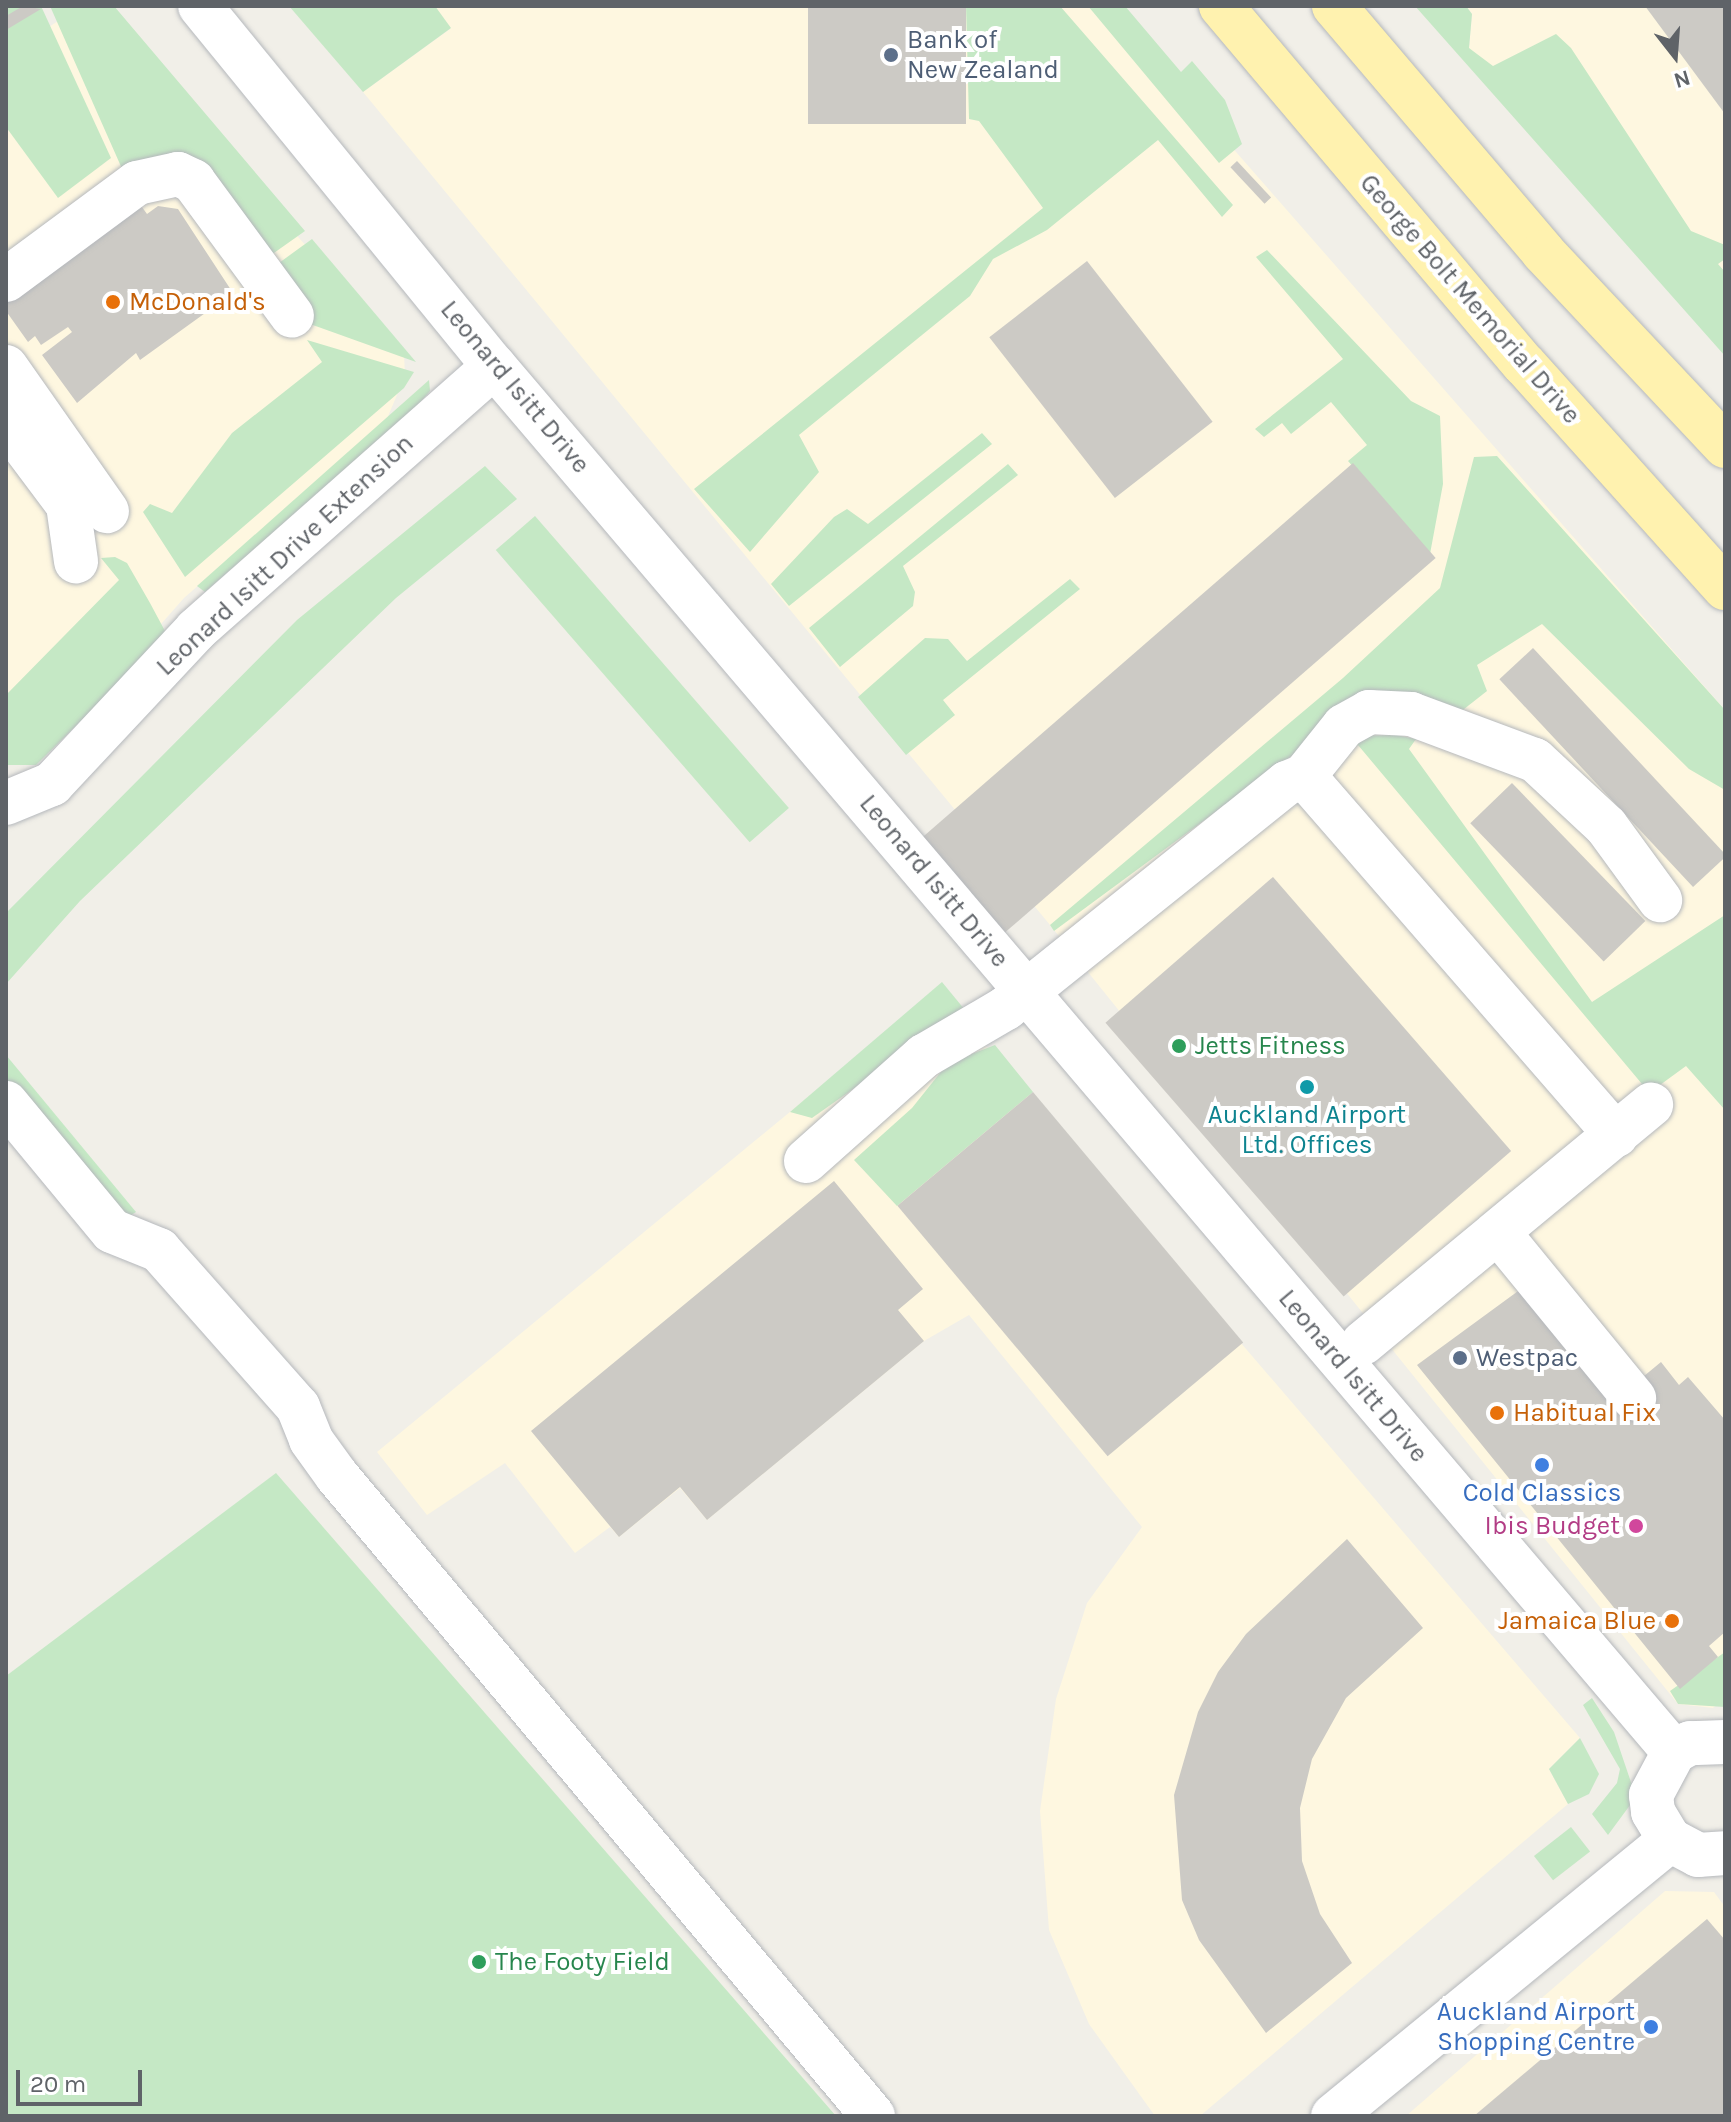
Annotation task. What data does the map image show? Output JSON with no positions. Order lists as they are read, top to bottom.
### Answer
{
  "streets": {
    "main road": ["George Bolt Memorial Drive"],
    "street": ["Leonard Isitt Drive", "Leonard Isitt Drive Extension"]
  },
  "crossings": [
    ["Leonard Isitt Drive", "Leonard Isitt Drive Extension"]
  ],
  "places": [
    "Bank of New Zealand",
    "McDonald's",
    "Jetts Fitness",
    "Auckland Airport Ltd. Offices",
    "Westpac",
    "Habitual Fix",
    "Cold Classics",
    "Ibis Budget",
    "Jamaica Blue",
    "The Footy Field",
    "Auckland Airport Shopping Centre"
  ],
  "scale_bar": "20 m",
  "north": "bottom"
}
